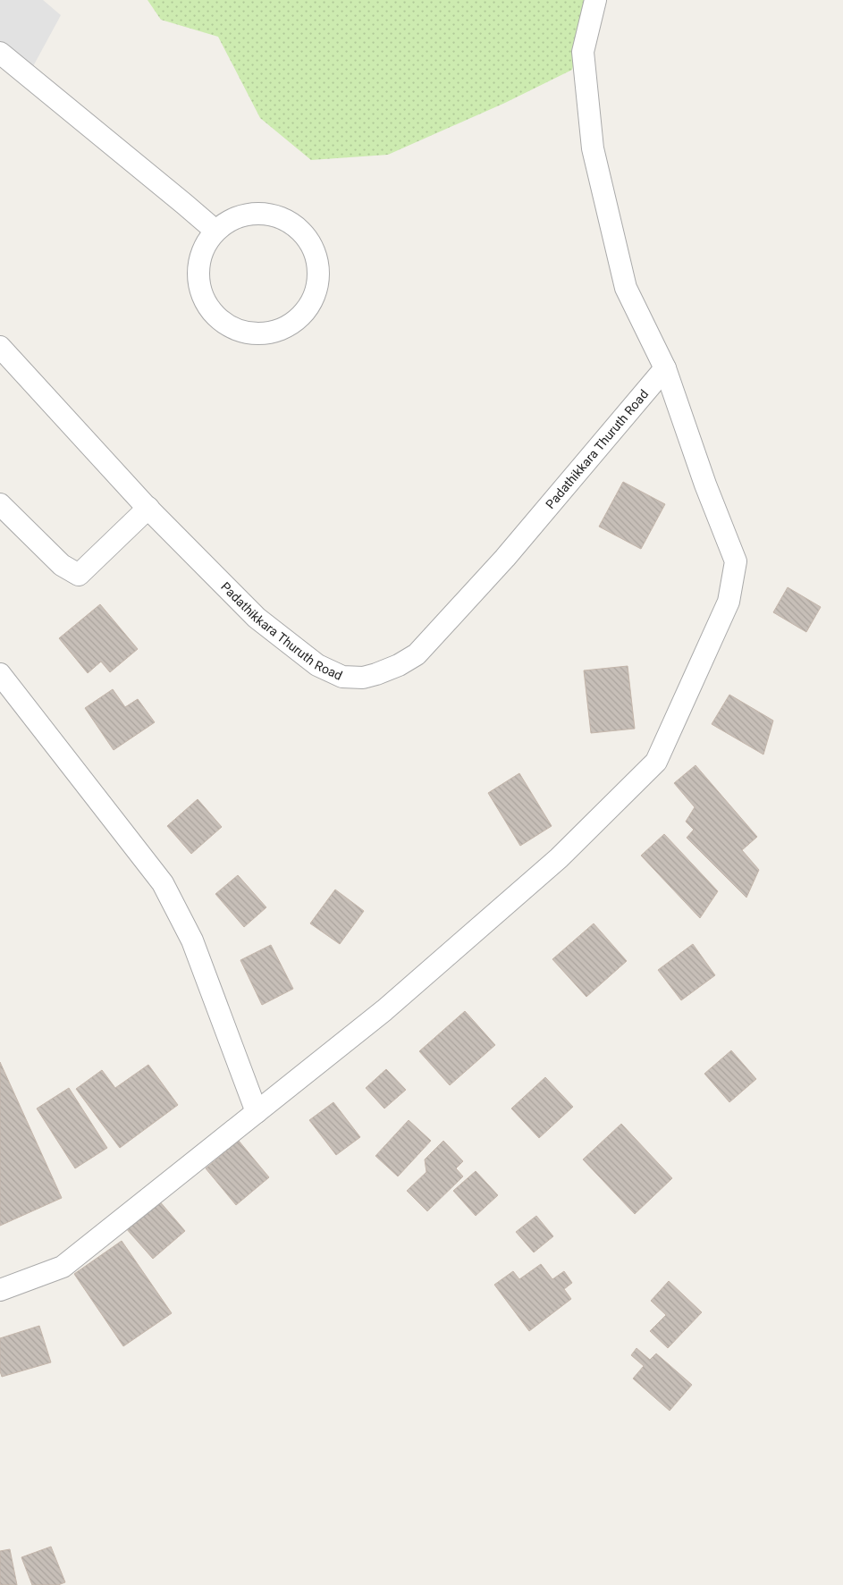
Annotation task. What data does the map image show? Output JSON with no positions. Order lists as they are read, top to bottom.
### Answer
{
  "streets": {
    "street": ["Padathikkara Thuruth Road"]
  }
}
